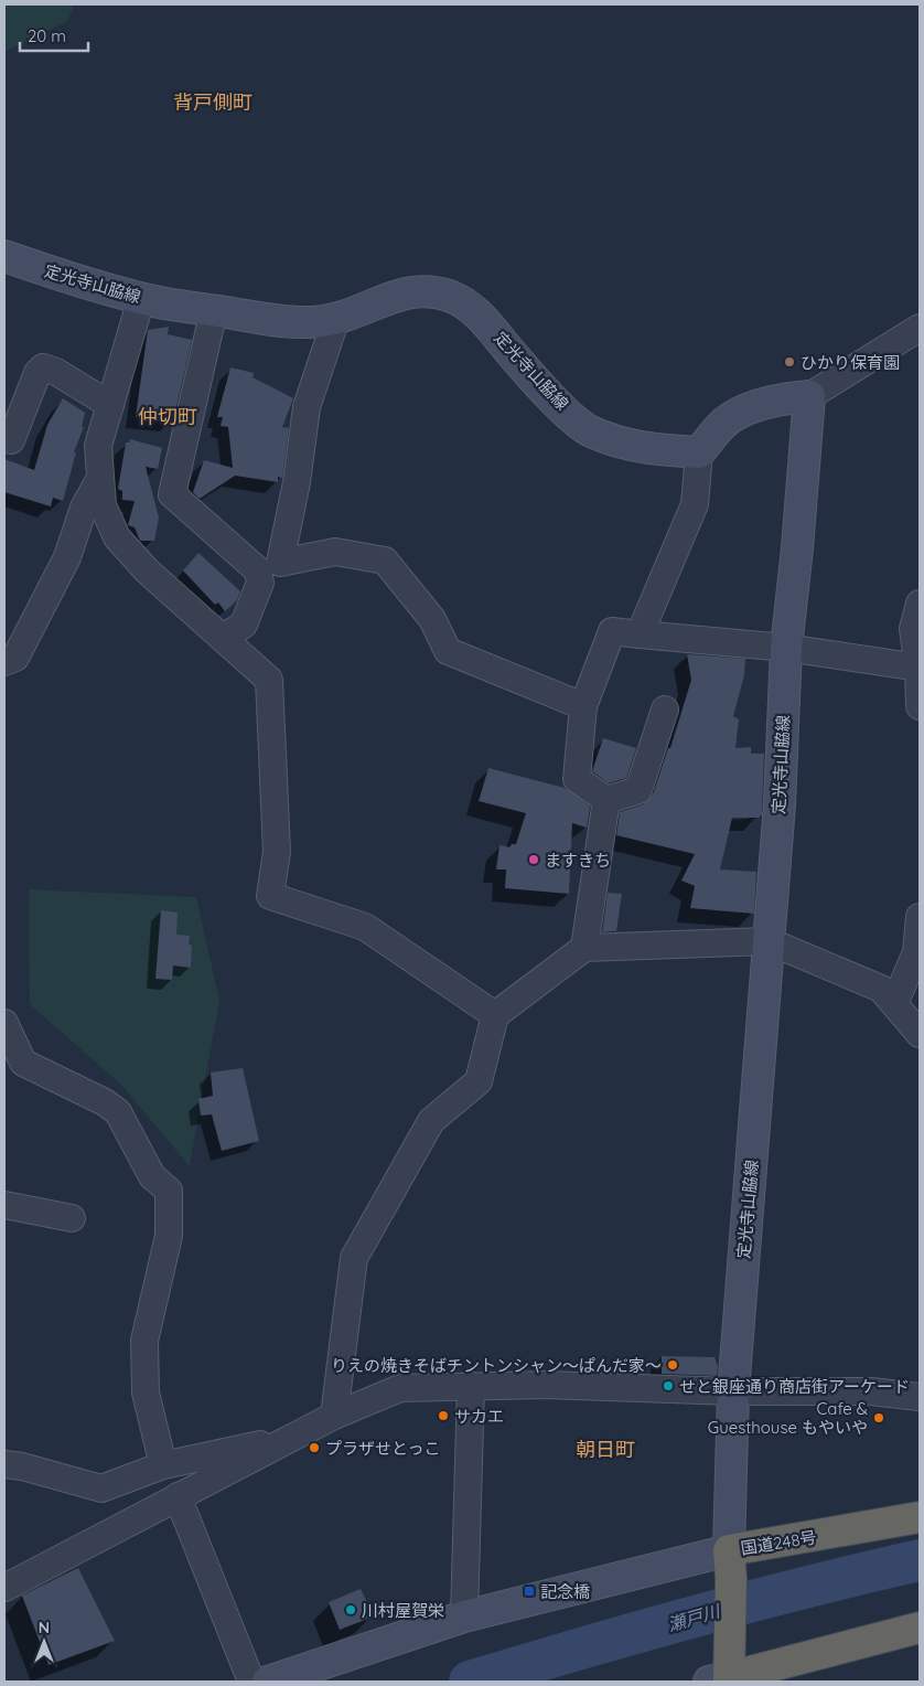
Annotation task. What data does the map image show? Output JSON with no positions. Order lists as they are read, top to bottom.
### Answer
{
  "streets": {
    "highway": ["国道248号"],
    "main road": ["定光寺山脇線"]
  },
  "crossings": [
    ["定光寺山脇線", "国道248号"]
  ],
  "districts": ["背戸側町", "仲切町", "朝日町"],
  "water": ["瀬戸川"],
  "places": {
    "other": [
      "ひかり保育園",
      "ますきち",
      "りえの焼きそばチントンシャン～ぱんだ家～",
      "せと銀座通り商店街アーケード",
      "サカエ",
      "Cafe & Guesthouse もやいや",
      "プラザせとっこ",
      "川村屋賀栄"
    ],
    "transit": ["記念橋"]
  },
  "scale_bar": "20 m",
  "north": "top"
}
